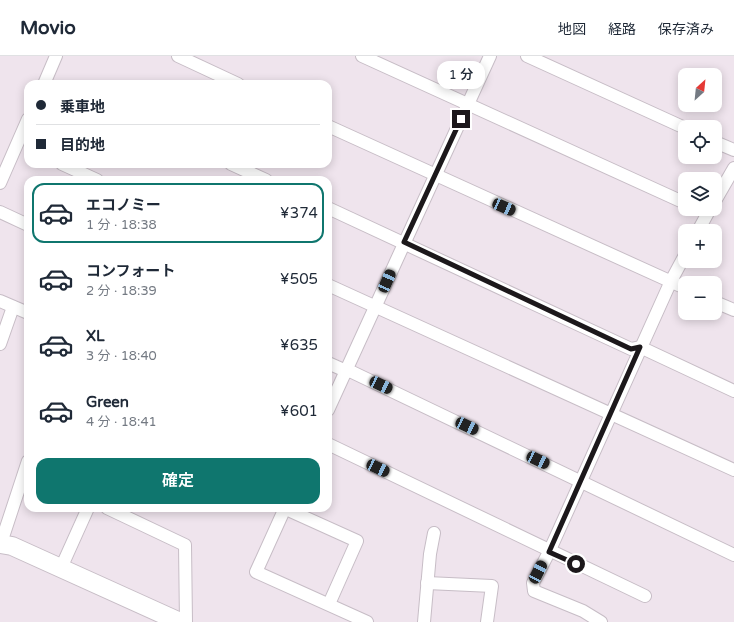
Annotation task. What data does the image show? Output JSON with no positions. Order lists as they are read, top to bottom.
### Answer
{
  "north": "top right",
  "page": {
    "header": "Movio",
    "nav": ["地図", "経路", "保存済み"],
    "bubble": "1 分",
    "map_buttons": ["+", "−"],
    "banner": ["乗車地", "目的地"],
    "list": [
      {
        "name": "エコノミー",
        "note": "1 分 · 18:38",
        "value": "¥374"
      },
      {
        "name": "コンフォート",
        "note": "2 分 · 18:39",
        "value": "¥505"
      },
      {
        "name": "XL",
        "note": "3 分 · 18:40",
        "value": "¥635"
      },
      {
        "name": "Green",
        "note": "4 分 · 18:41",
        "value": "¥601"
      }
    ],
    "buttons": "確定"
  }
}
